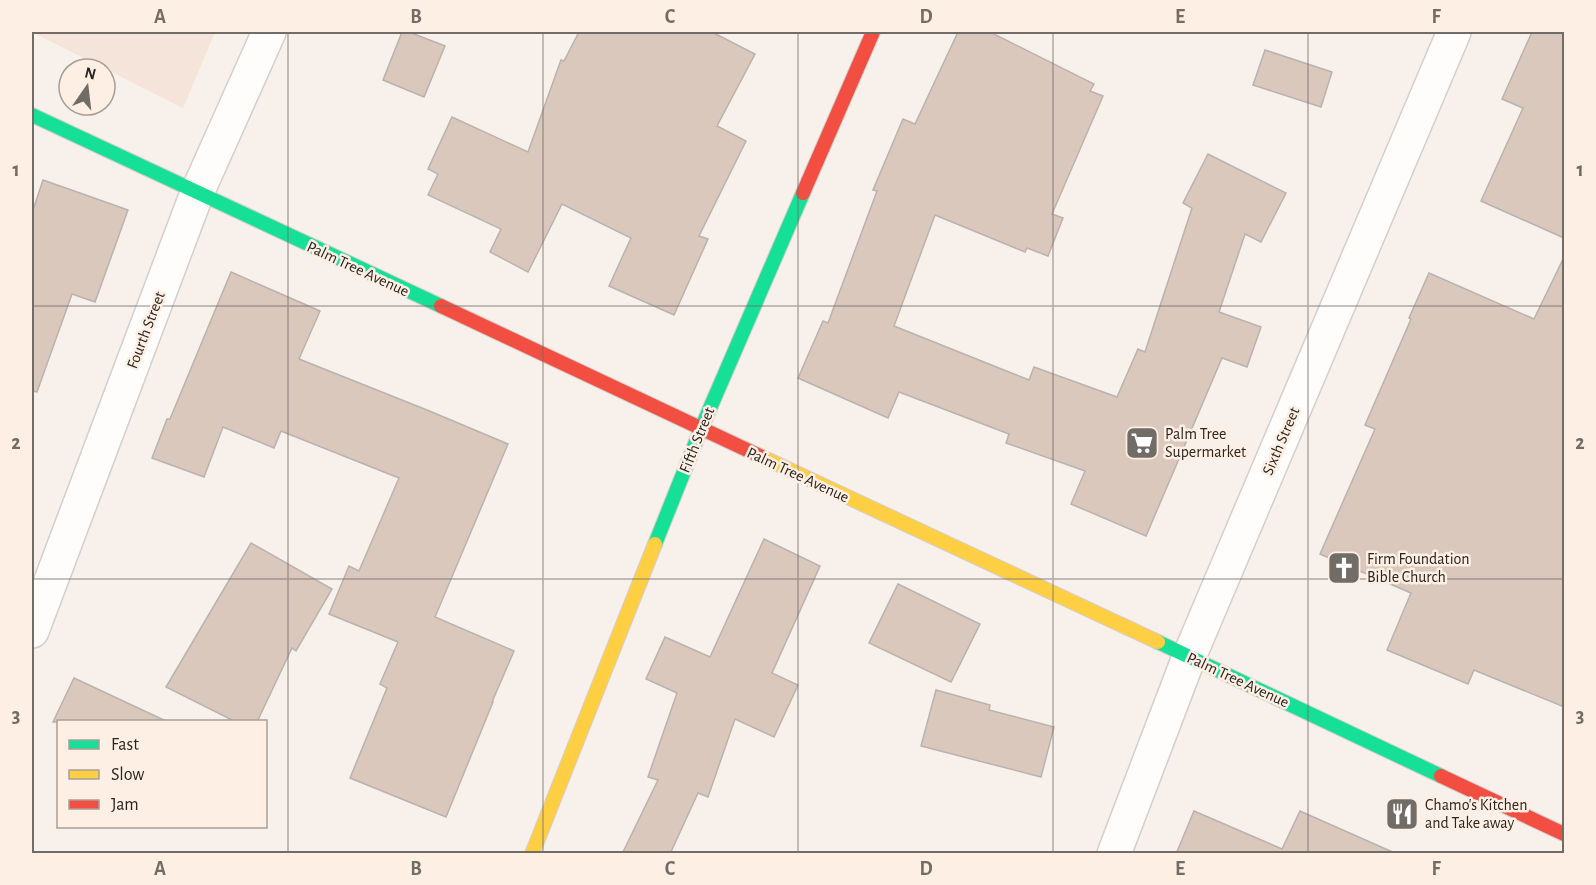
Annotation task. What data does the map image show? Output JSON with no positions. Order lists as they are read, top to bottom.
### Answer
{
  "streets": {
    "street": [
      "Palm Tree Avenue",
      "Fourth Street",
      "Fifth Street",
      "Sixth Street"
    ]
  },
  "crossings": [
    ["Palm Tree Avenue", "Fourth Street"],
    ["Palm Tree Avenue", "Fifth Street"],
    ["Palm Tree Avenue", "Sixth Street"]
  ],
  "places": {
    "supermarket": ["Palm Tree Supermarket"],
    "church": ["Firm Foundation Bible Church"],
    "restaurant": ["Chamo's Kitchen and Take away"]
  },
  "legend": ["Fast", "Slow", "Jam"],
  "north": "top",
  "grid": {
    "columns": [
      "A",
      "B",
      "C",
      "D",
      "E",
      "F"
    ],
    "rows": ["1", "2", "3"]
  }
}
